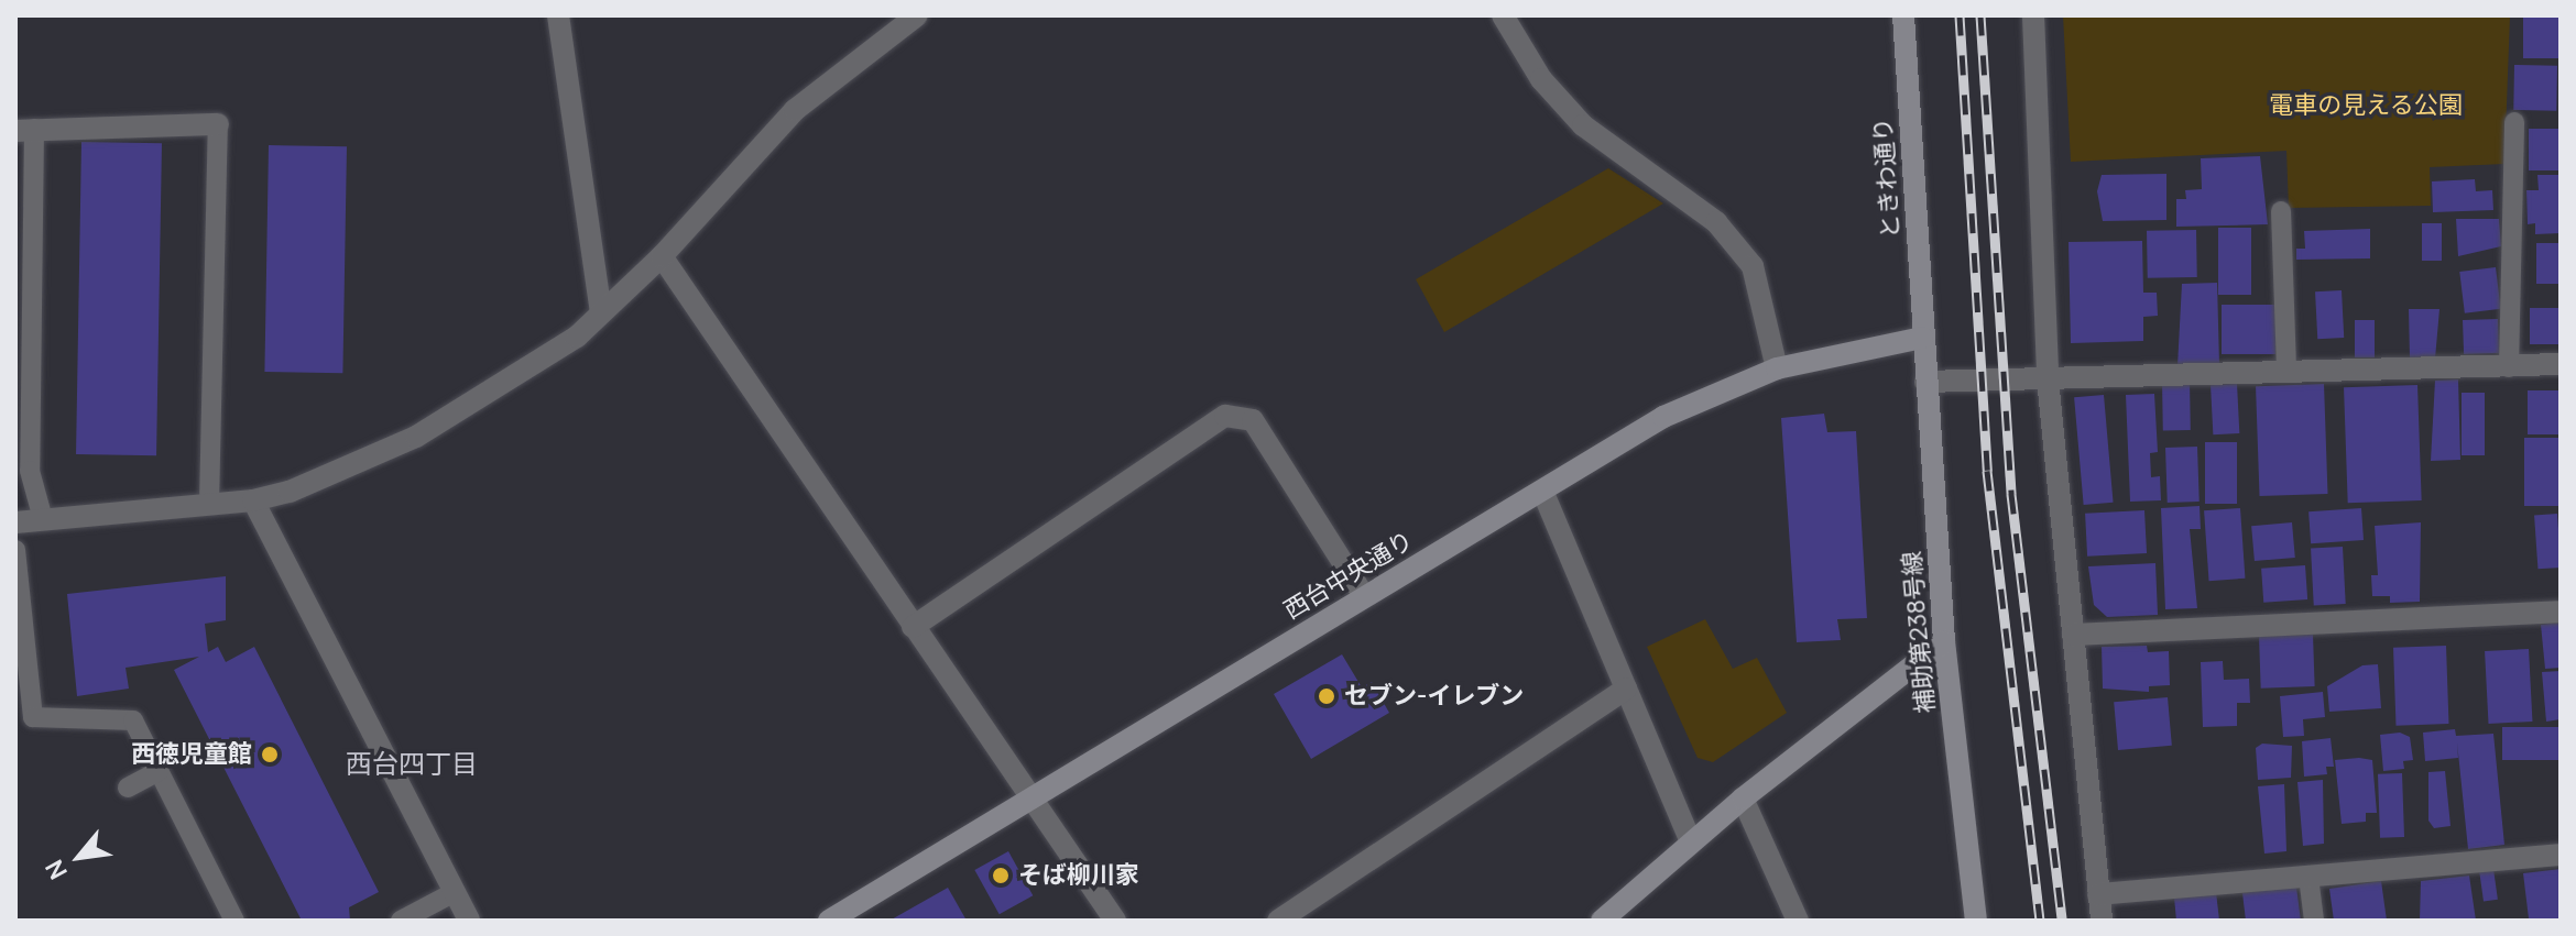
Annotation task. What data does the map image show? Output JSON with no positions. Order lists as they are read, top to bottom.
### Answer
{
  "streets": {
    "street": ["ときわ通り", "西台中央通り", "補助第238号線"]
  },
  "crossings": [
    ["ときわ通り", "西台中央通り"],
    ["ときわ通り", "補助第238号線"],
    ["西台中央通り", "補助第238号線"]
  ],
  "districts": ["西台四丁目"],
  "parks": ["電車の見える公園"],
  "places": ["セブン-イレブン", "西徳児童館", "そば柳川家"],
  "north": "bottom left"
}
